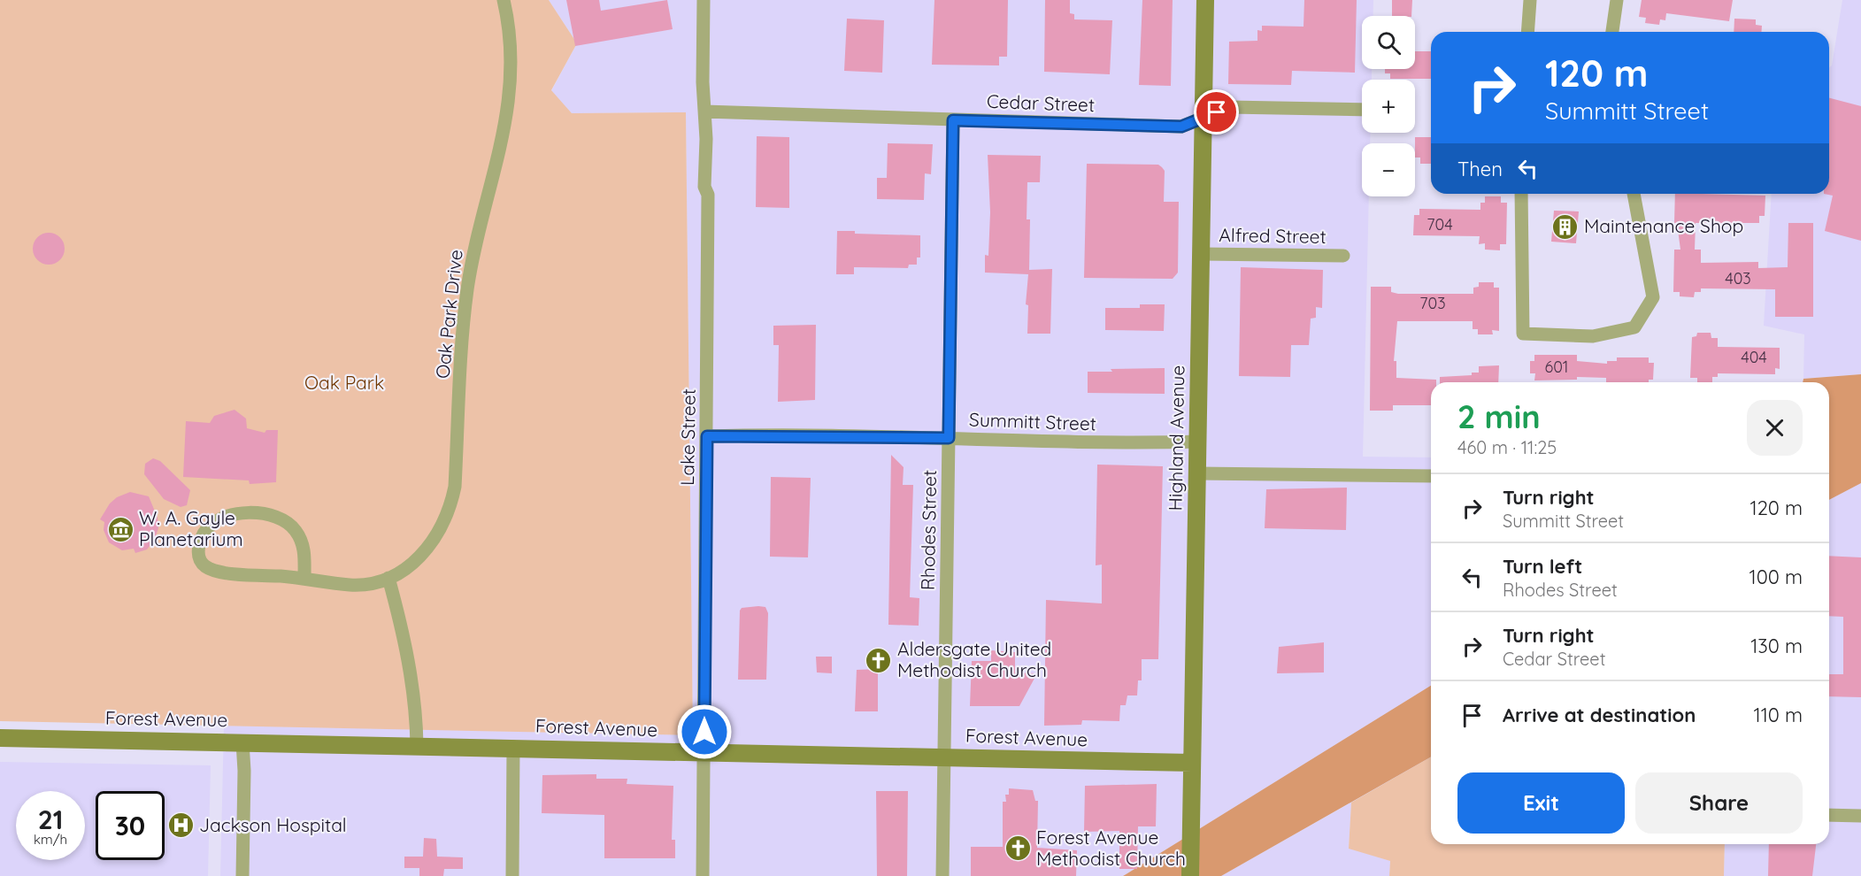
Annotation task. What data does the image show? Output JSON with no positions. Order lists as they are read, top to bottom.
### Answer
{
  "streets": {
    "street": [
      "Cedar Street",
      "Alfred Street",
      "Oak Park Drive",
      "Summitt Street",
      "Lake Street",
      "Highland Avenue",
      "Rhodes Street",
      "Forest Avenue"
    ]
  },
  "crossings": [
    ["Cedar Street", "Lake Street"],
    ["Cedar Street", "Highland Avenue"],
    ["Cedar Street", "Rhodes Street"],
    ["Alfred Street", "Highland Avenue"],
    ["Summitt Street", "Lake Street"],
    ["Summitt Street", "Highland Avenue"],
    ["Summitt Street", "Rhodes Street"],
    ["Lake Street", "Forest Avenue"],
    ["Highland Avenue", "Forest Avenue"],
    ["Rhodes Street", "Forest Avenue"]
  ],
  "parks": ["Oak Park"],
  "places": {
    "building": ["Maintenance Shop"],
    "museum": ["W. A. Gayle Planetarium"],
    "church": ["Aldersgate United Methodist Church", "Forest Avenue Methodist Church"],
    "hospital": ["Jackson Hospital"]
  },
  "house_numbers": [
    "704",
    "403",
    "703",
    "404",
    "601"
  ],
  "page": {
    "map_buttons": ["+", "−"],
    "turn": ["120 m", "Summitt Street"],
    "then": "Then",
    "heading": ["2 min", "460 m · 11:25"],
    "list": [
      {
        "name": "Turn right",
        "note": "Summitt Street",
        "value": "120 m"
      },
      {
        "name": "Turn left",
        "note": "Rhodes Street",
        "value": "100 m"
      },
      {
        "name": "Turn right",
        "note": "Cedar Street",
        "value": "130 m"
      },
      {
        "name": "Arrive at destination",
        "value": "110 m"
      }
    ],
    "buttons": ["Exit", "Share"],
    "speed": "21 km/h",
    "limit": "30"
  }
}
